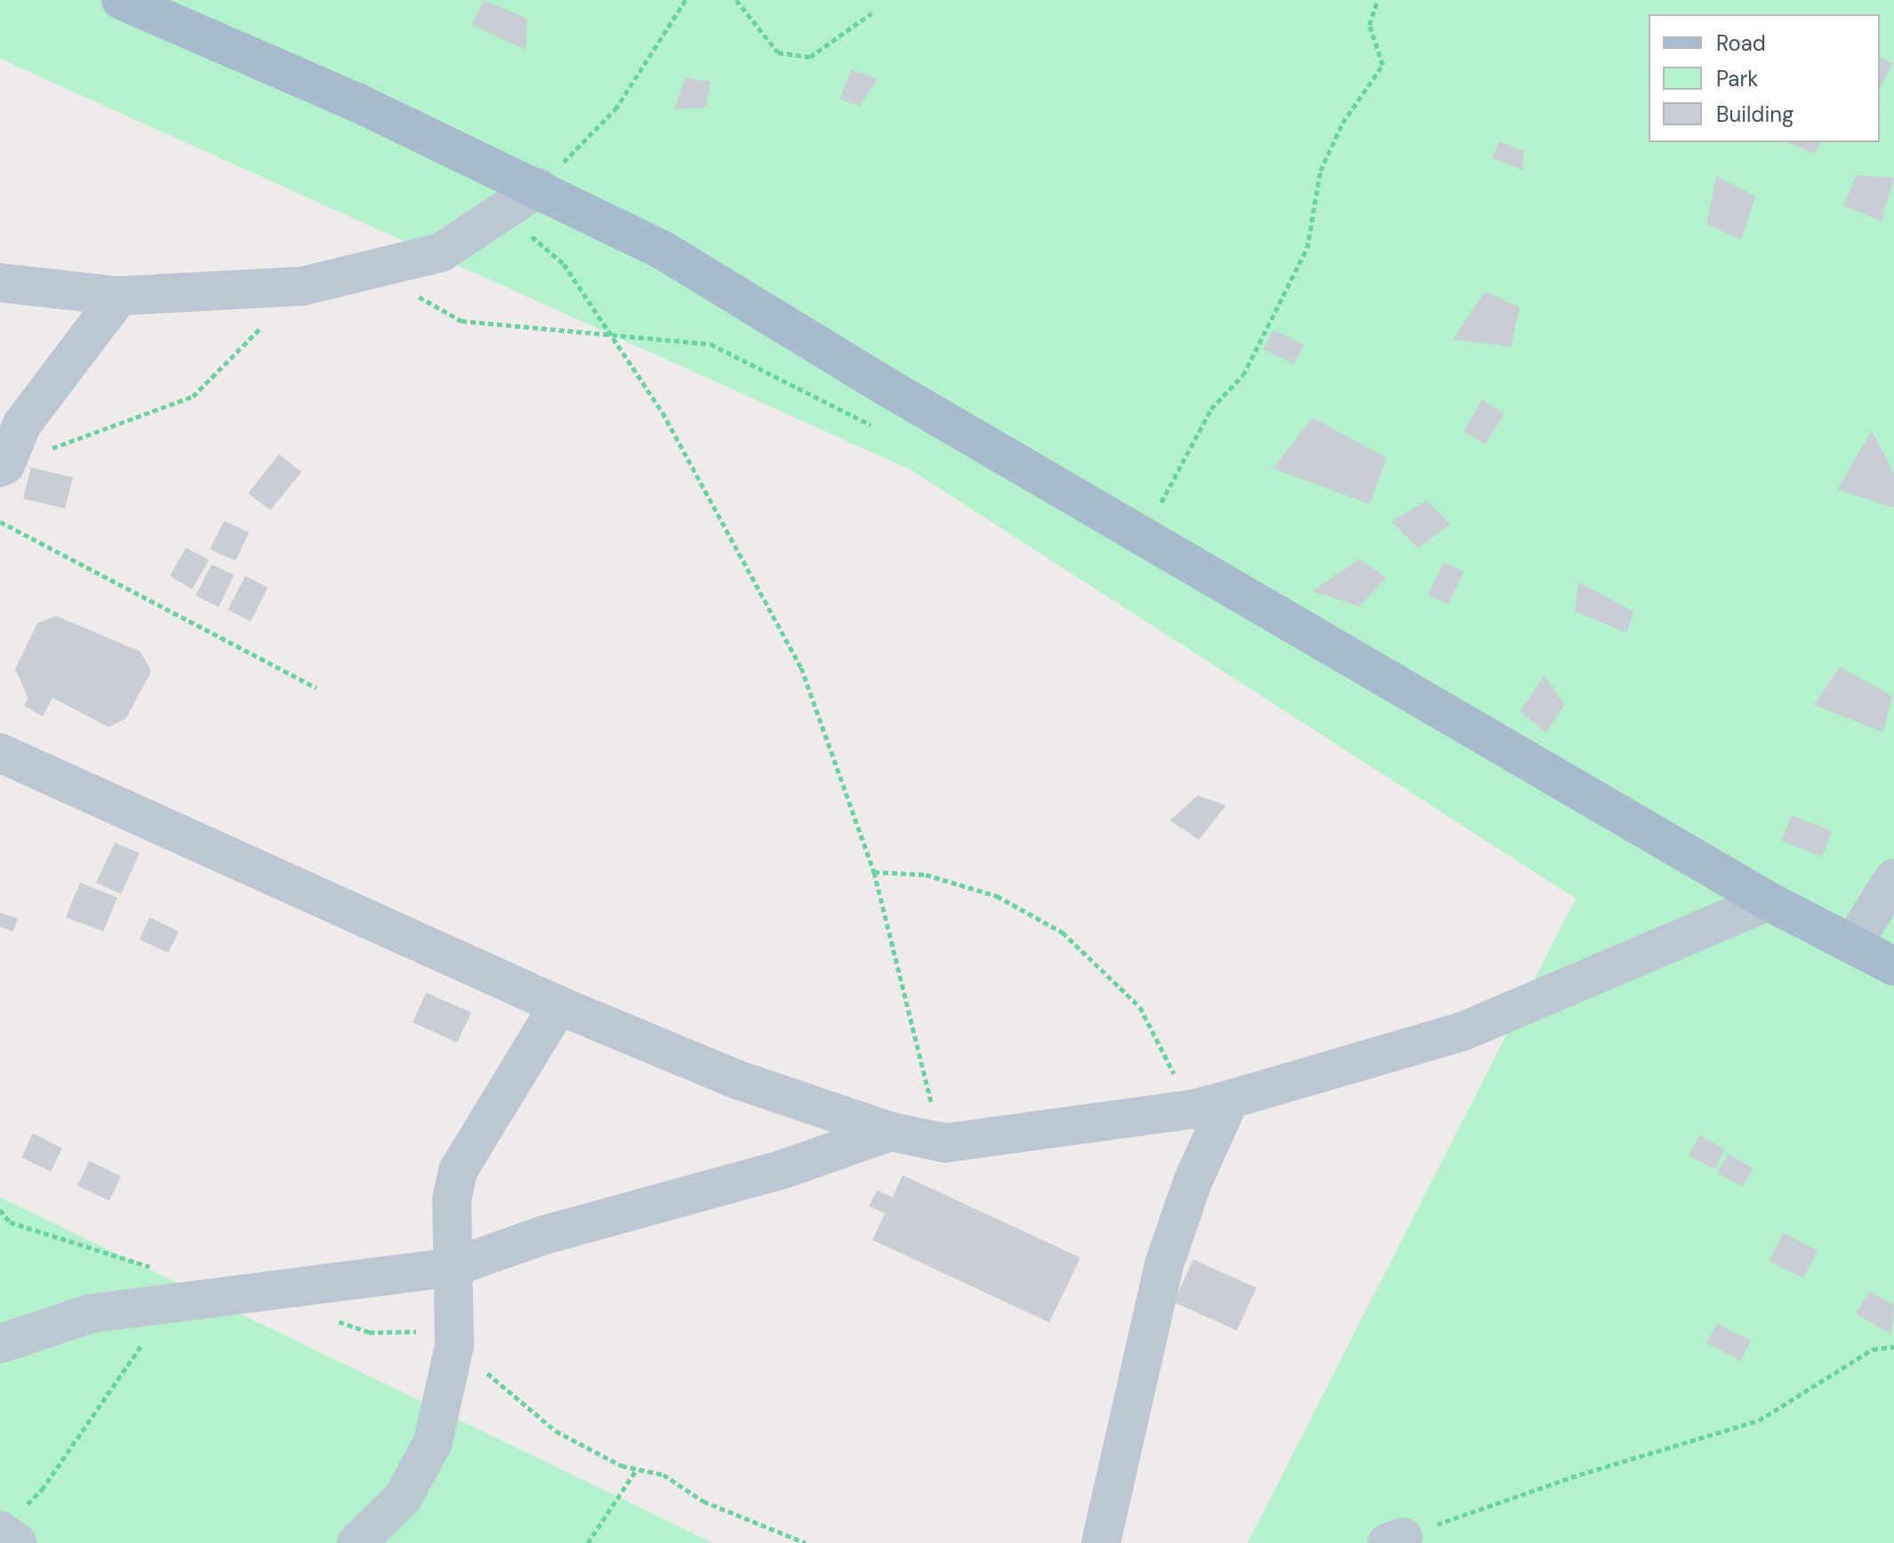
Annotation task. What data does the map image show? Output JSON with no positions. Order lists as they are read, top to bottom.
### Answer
{
  "legend": ["Road", "Park", "Building"]
}
